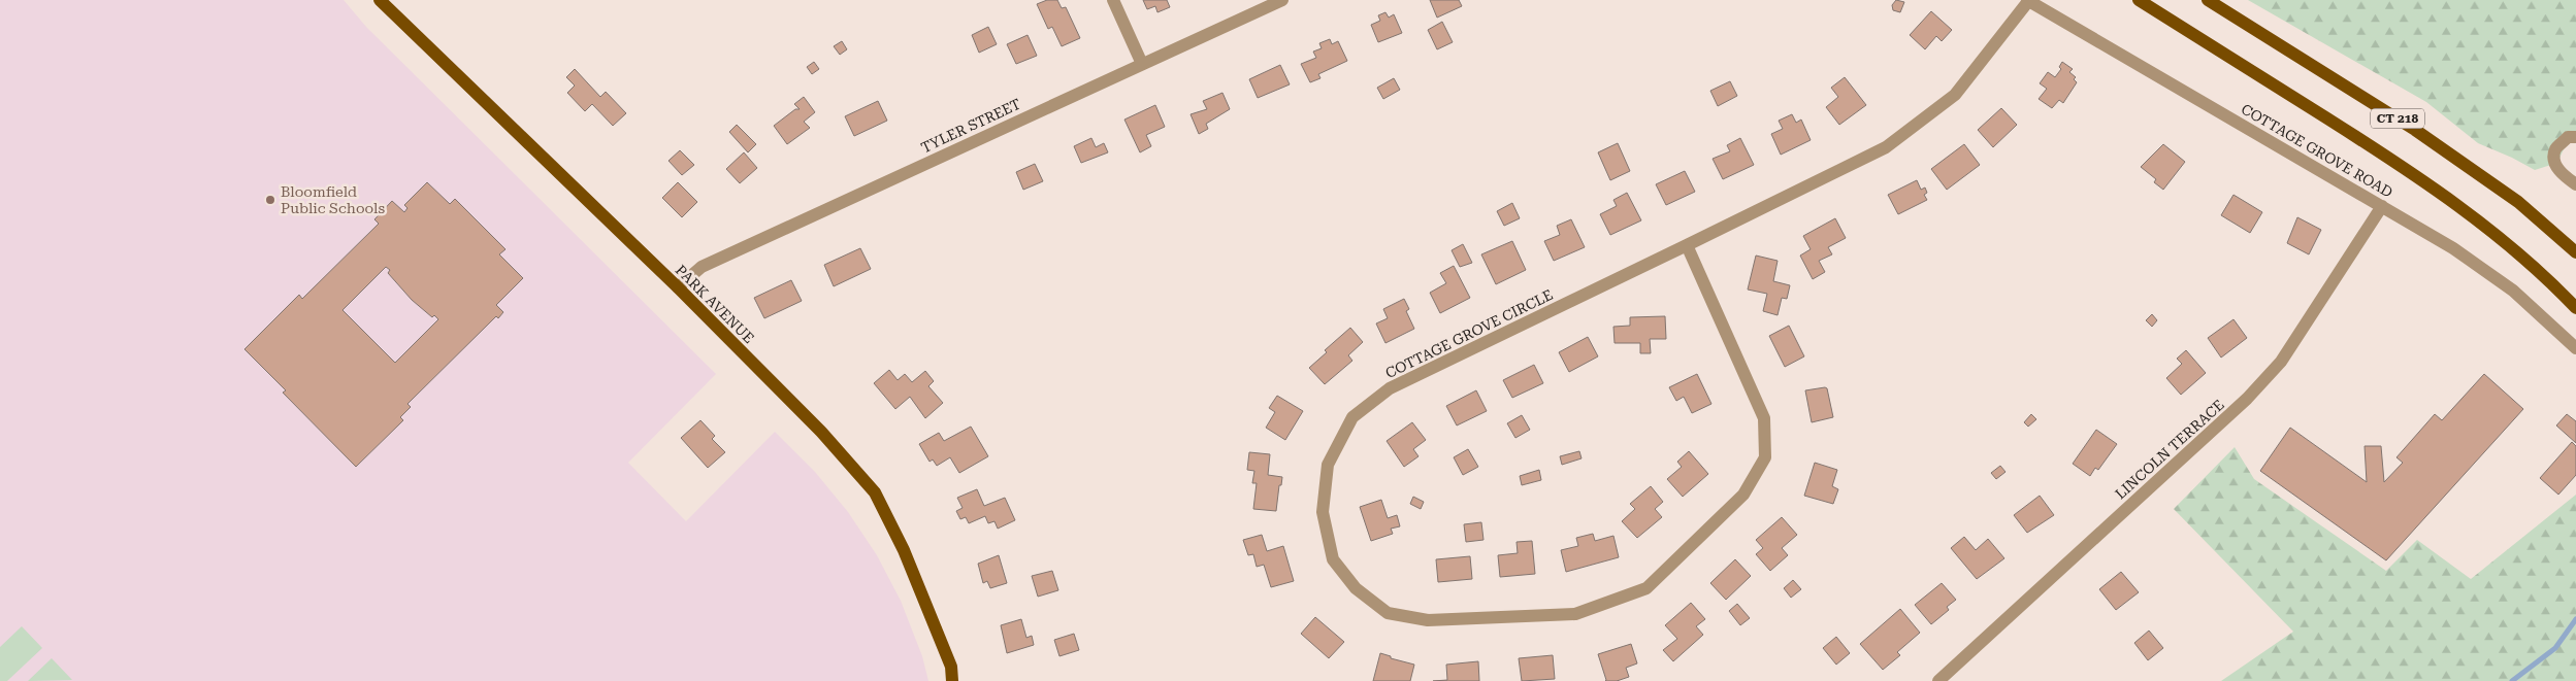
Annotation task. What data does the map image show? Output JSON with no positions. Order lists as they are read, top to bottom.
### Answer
{
  "streets": {
    "main road": ["CT 218", "COTTAGE GROVE ROAD", "PARK AVENUE"],
    "street": ["TYLER STREET", "COTTAGE GROVE CIRCLE", "LINCOLN TERRACE"]
  },
  "crossings": [
    ["TYLER STREET", "PARK AVENUE"],
    ["COTTAGE GROVE ROAD", "COTTAGE GROVE CIRCLE"],
    ["COTTAGE GROVE ROAD", "LINCOLN TERRACE"]
  ],
  "places": ["Bloomfield Public Schools"]
}
